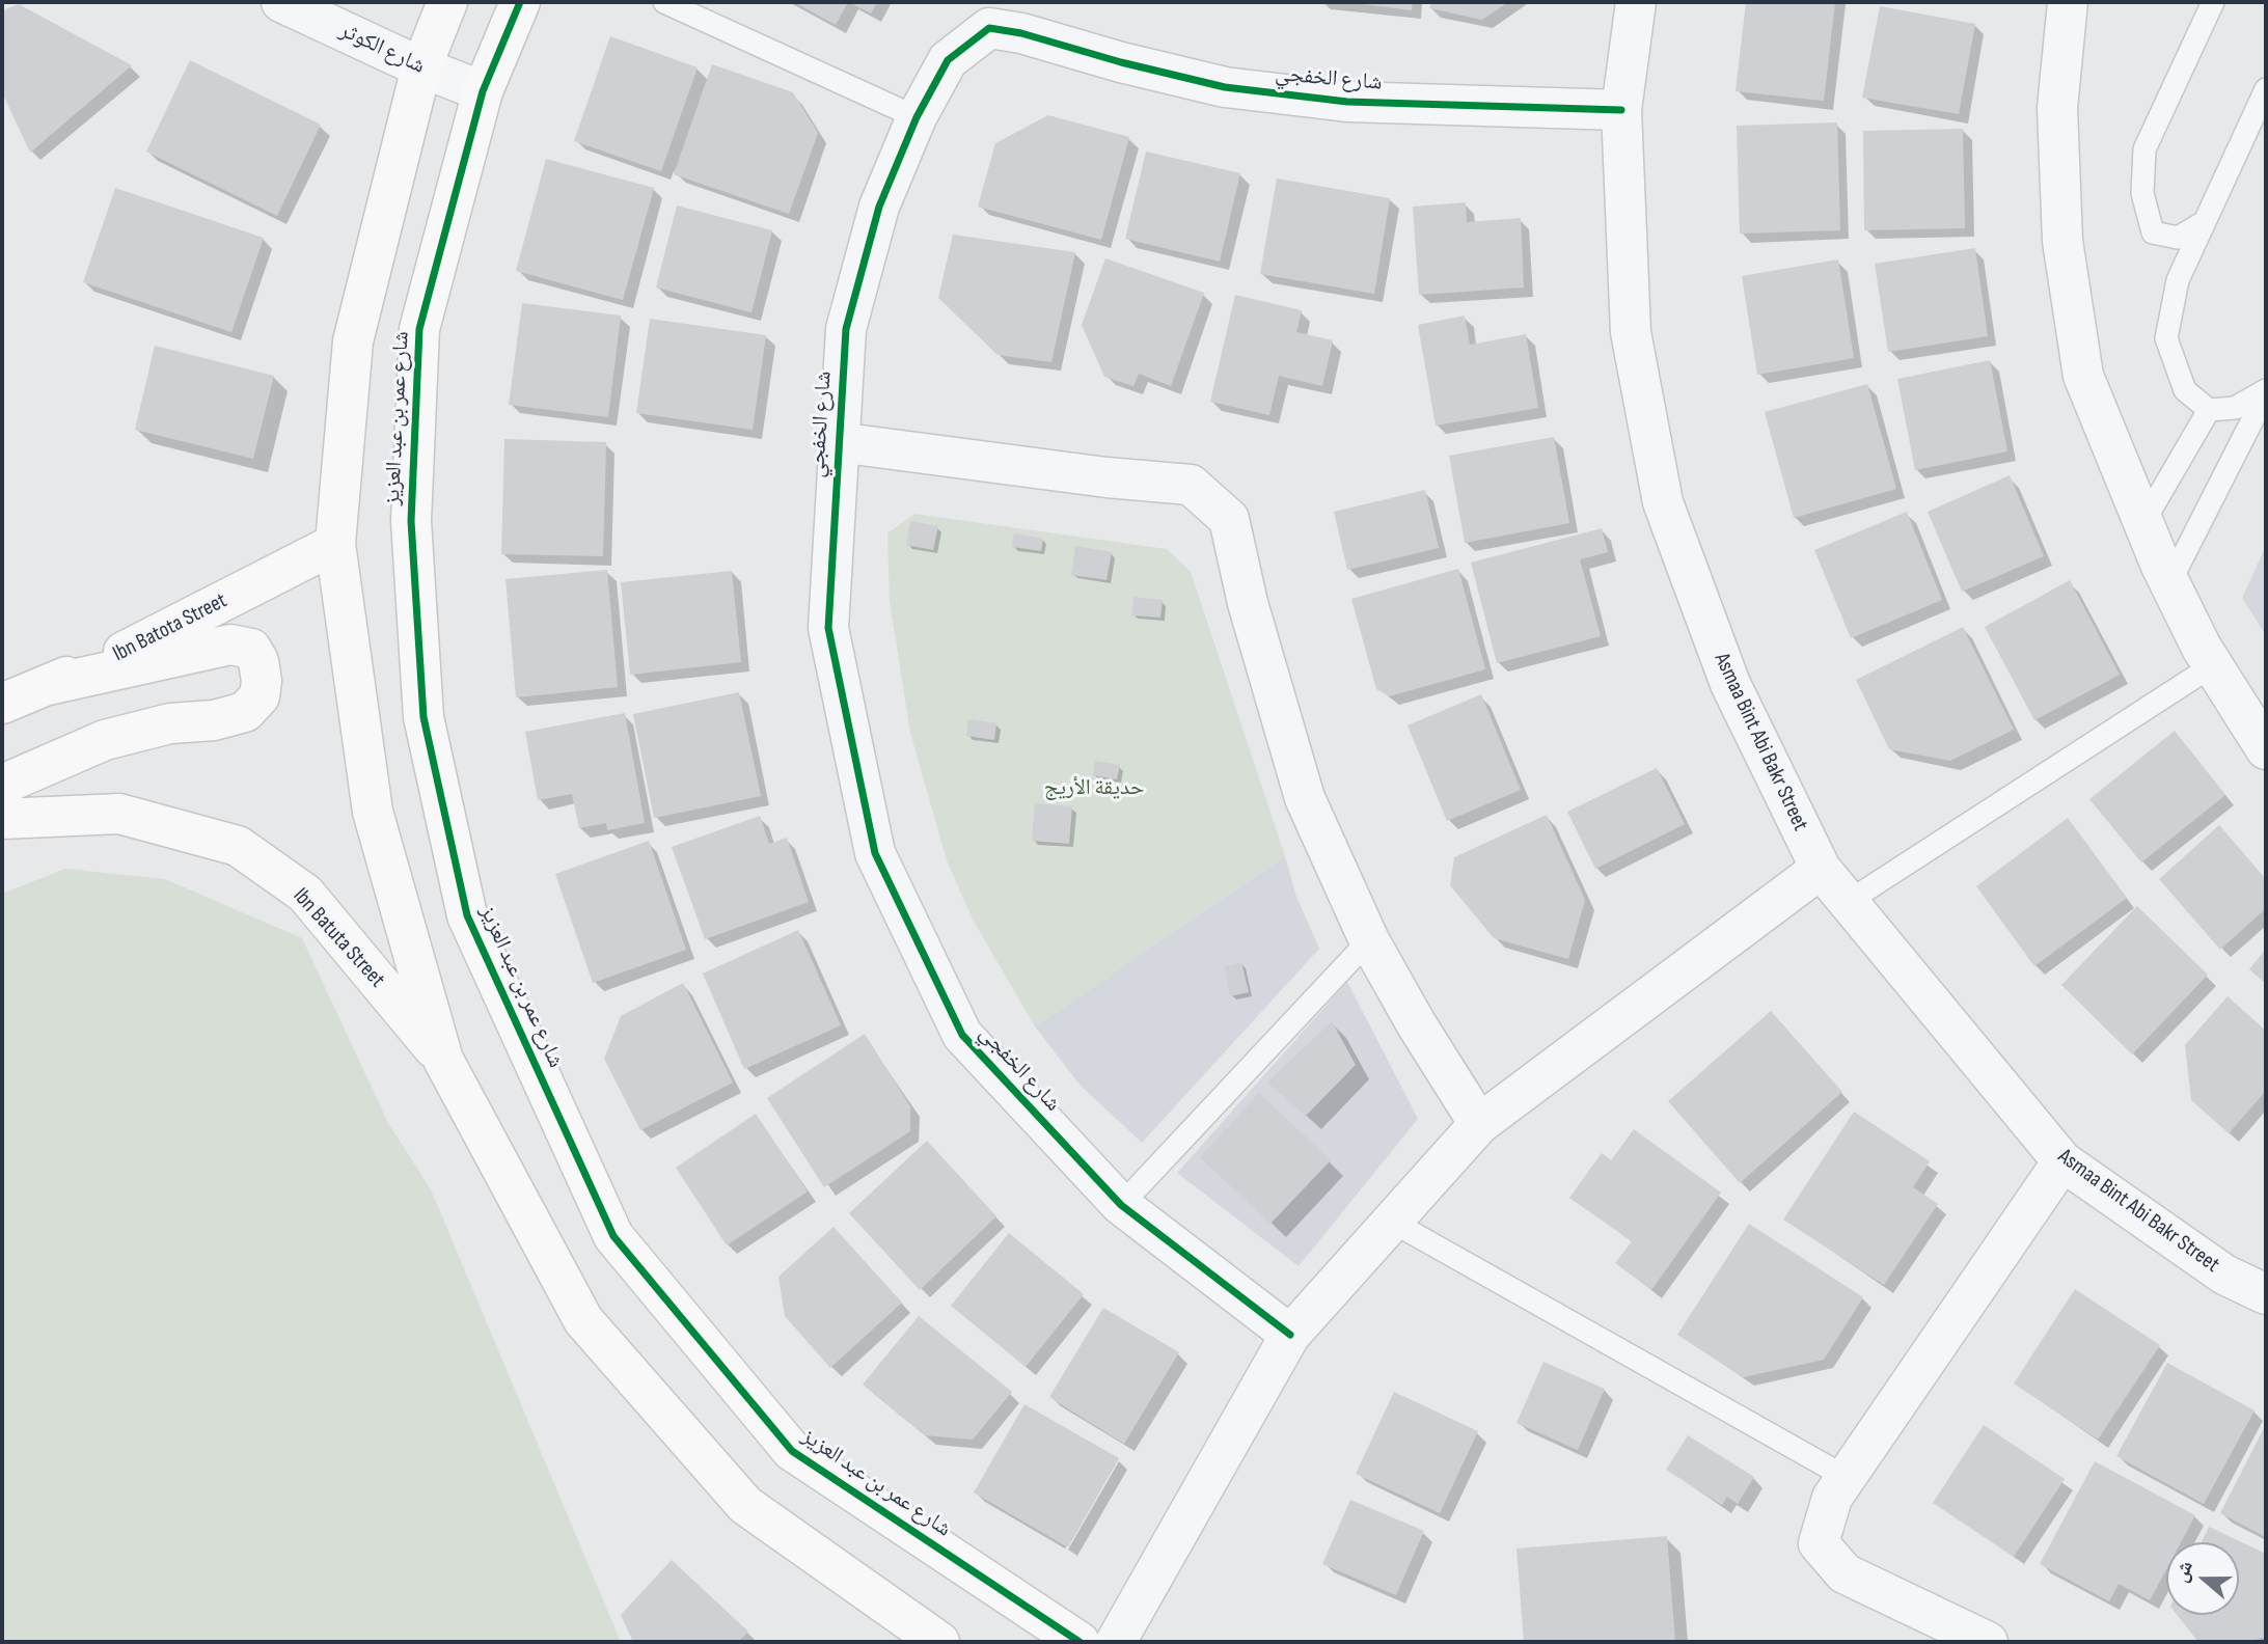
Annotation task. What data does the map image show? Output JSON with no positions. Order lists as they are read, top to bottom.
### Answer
{
  "streets": {
    "street": [
      "شارع الكوثر",
      "شارع الخفجي",
      "شارع عمر بن عبد العزيز",
      "Ibn Batota Street",
      "Asmaa Bint Abi Bakr Street",
      "Ibn Batuta Street"
    ]
  },
  "crossings": [
    ["شارع الكوثر", "شارع عمر بن عبد العزيز"],
    ["شارع الخفجي", "Asmaa Bint Abi Bakr Street"]
  ],
  "parks": ["حديقة الأريج"],
  "north": "left"
}
